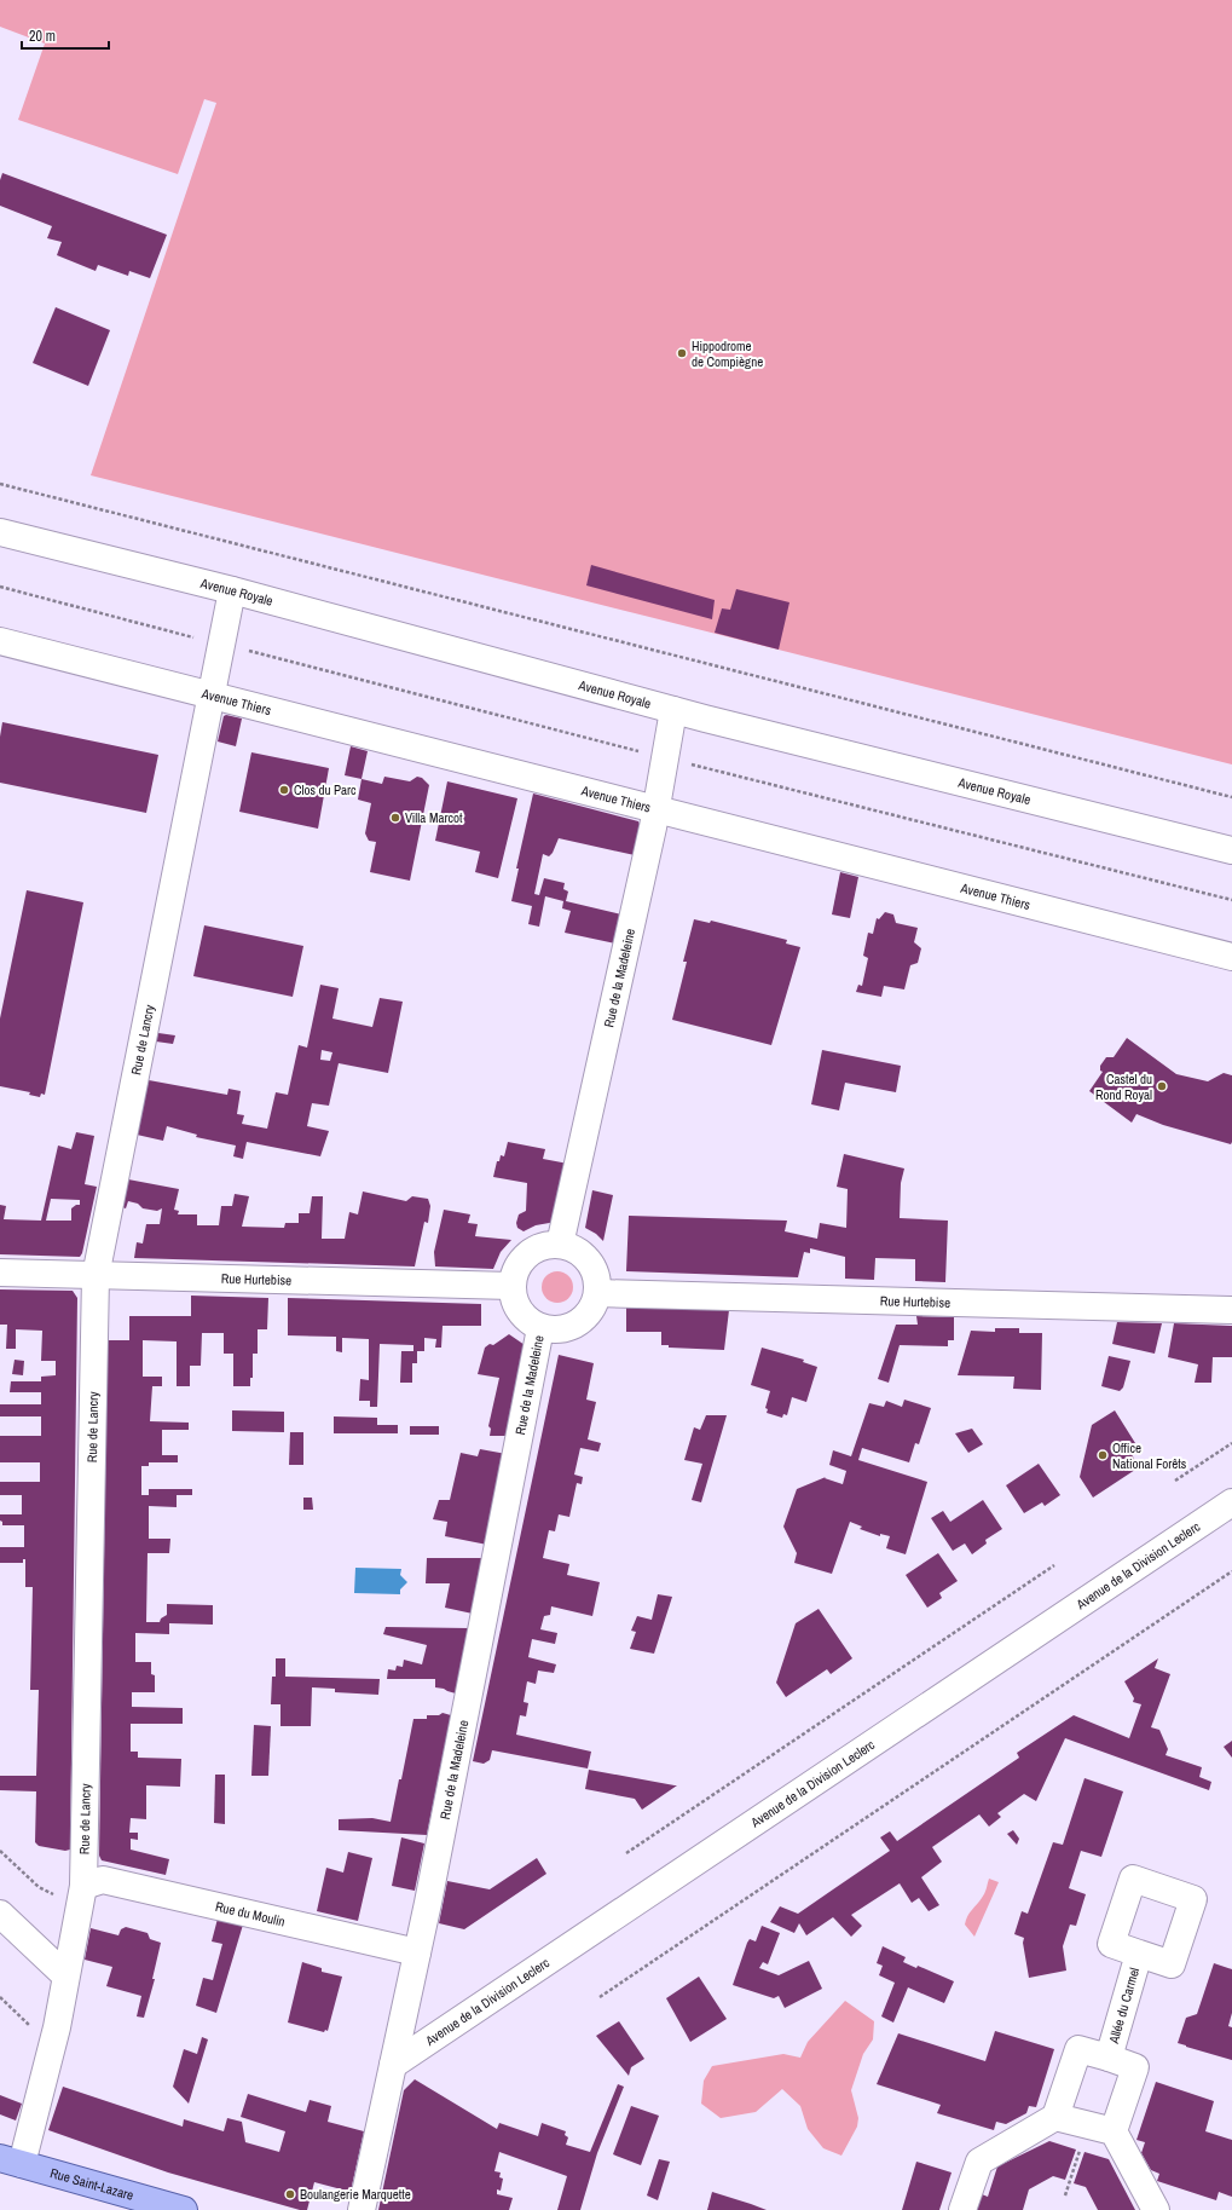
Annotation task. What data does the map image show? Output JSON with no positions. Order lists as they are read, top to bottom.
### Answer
{
  "streets": {
    "main road": ["Rue Saint-Lazare"],
    "street": [
      "Avenue Royale",
      "Avenue Thiers",
      "Rue de la Madeleine",
      "Rue de Lancry",
      "Rue Hurtebise",
      "Avenue de la Division Leclerc",
      "Rue du Moulin",
      "Allée du Carmel"
    ]
  },
  "crossings": [
    ["Avenue Royale", "Rue de la Madeleine"],
    ["Avenue Royale", "Rue de Lancry"],
    ["Avenue Thiers", "Rue de la Madeleine"],
    ["Avenue Thiers", "Rue de Lancry"],
    ["Rue de la Madeleine", "Rue Hurtebise"],
    ["Rue de la Madeleine", "Avenue de la Division Leclerc"],
    ["Rue de la Madeleine", "Rue du Moulin"],
    ["Rue de Lancry", "Rue Hurtebise"],
    ["Rue de Lancry", "Rue du Moulin"],
    ["Rue de Lancry", "Rue Saint-Lazare"]
  ],
  "places": [
    "Hippodrome de Compiègne",
    "Clos du Parc",
    "Villa Marcot",
    "Castel du Rond Royal",
    "Office National Forêts",
    "Boulangerie Marquette"
  ],
  "scale_bar": "20 m"
}
